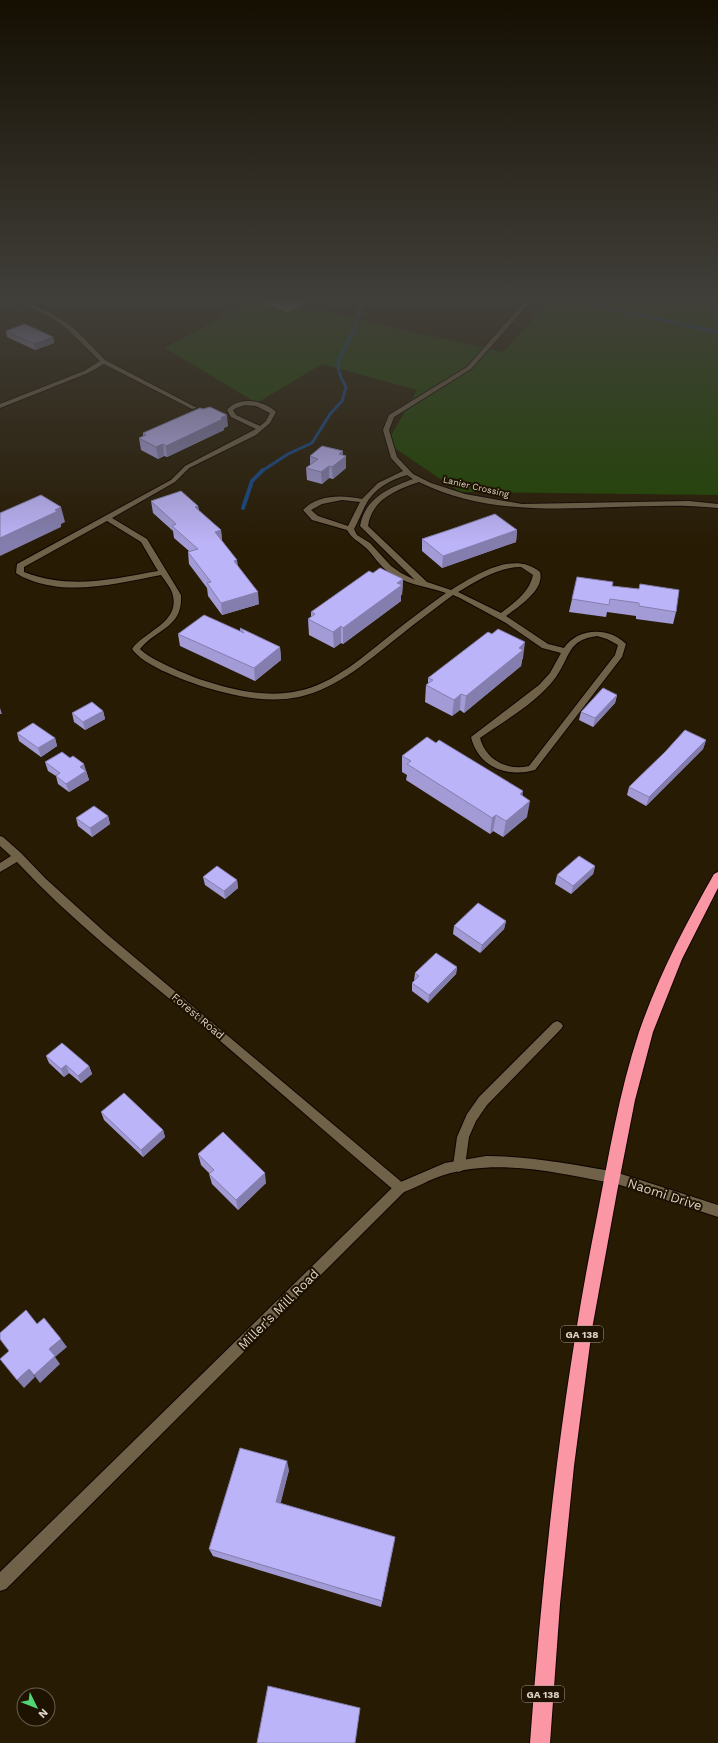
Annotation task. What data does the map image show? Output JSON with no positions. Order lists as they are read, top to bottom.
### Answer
{
  "streets": {
    "highway": ["GA 138"],
    "street": [
      "Lanier Crossing",
      "Forest Road",
      "Naomi Drive",
      "Miller's Mill Road"
    ]
  },
  "crossings": [
    ["Forest Road", "Miller's Mill Road"],
    ["Naomi Drive", "Miller's Mill Road"],
    ["Naomi Drive", "GA 138"],
    ["Miller's Mill Road", "GA 138"]
  ],
  "north": "bottom right"
}
